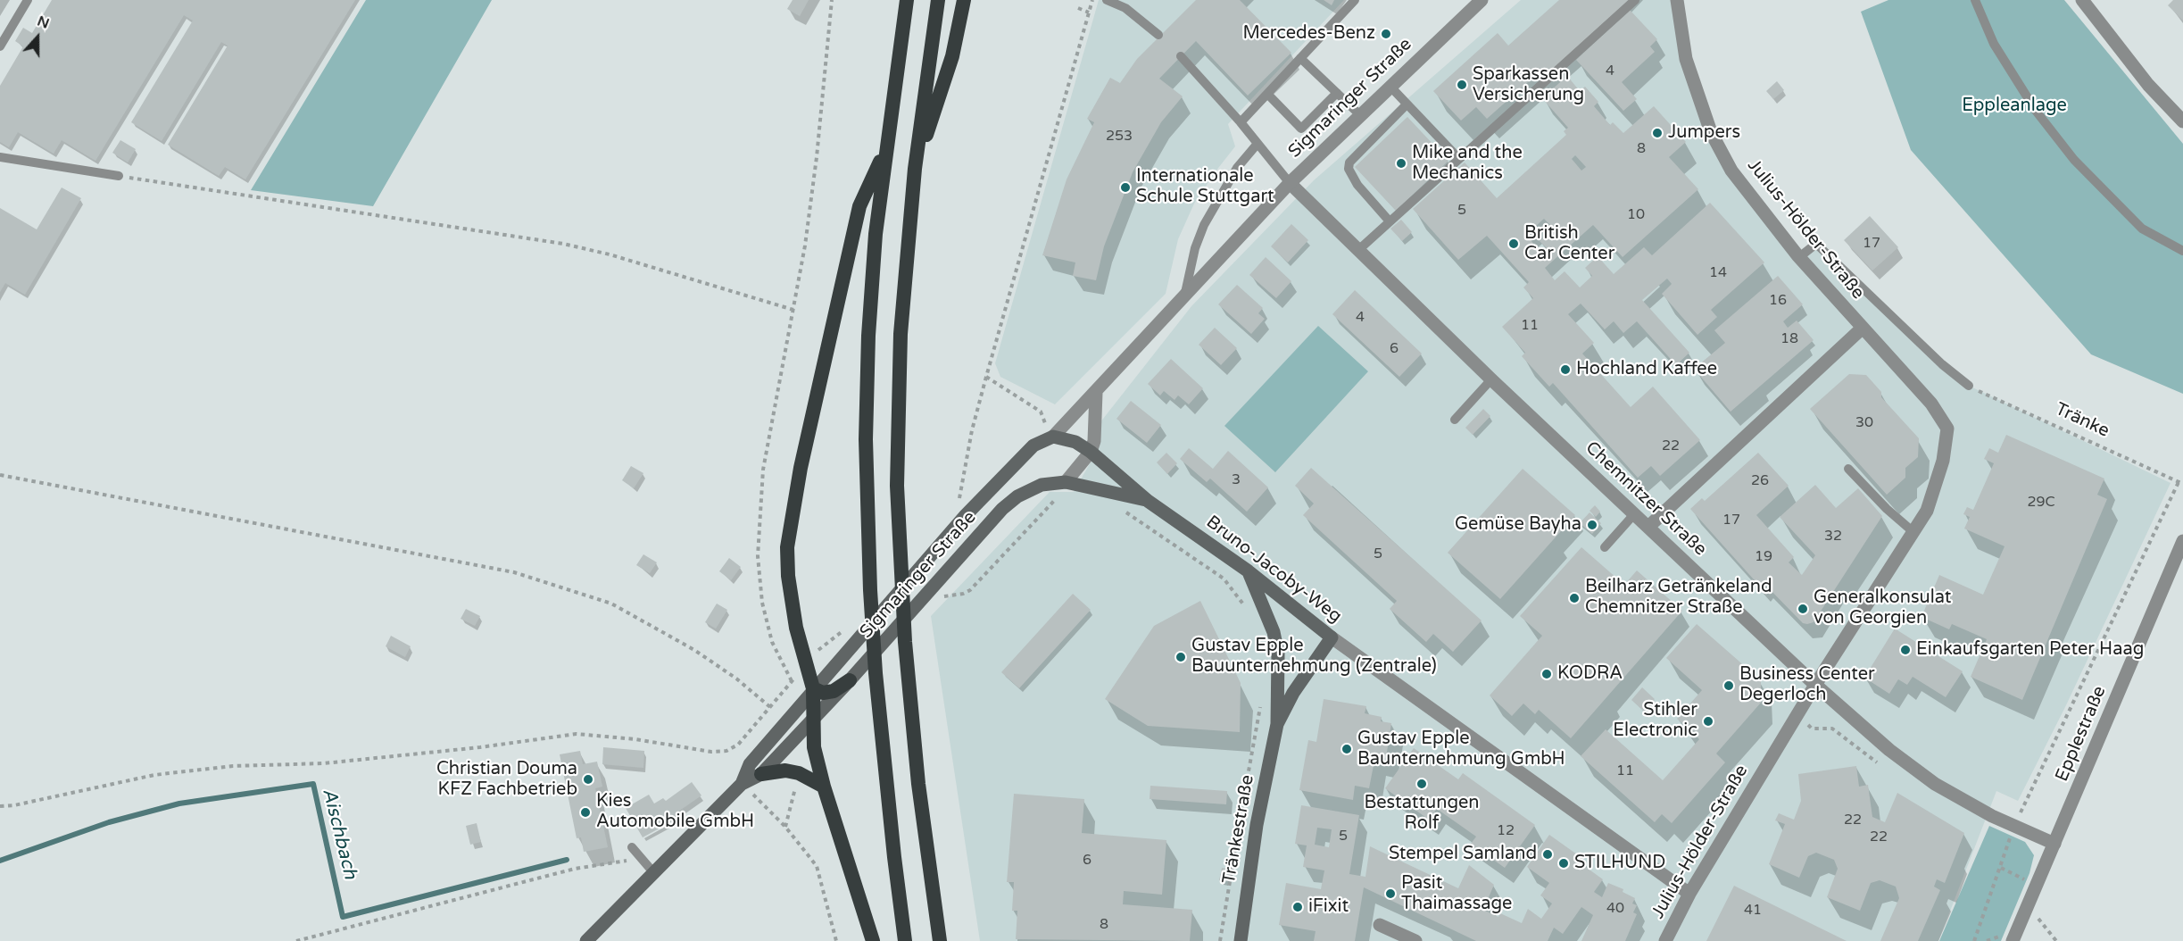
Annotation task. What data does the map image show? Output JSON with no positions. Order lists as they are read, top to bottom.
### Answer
{
  "streets": {
    "main road": ["Sigmaringer Straße", "Bruno-Jacoby-Weg", "Tränkestraße"],
    "street": ["Julius-Hölder-Straße", "Chemnitzer Straße", "Epplestraße"],
    "path": ["Tränke"]
  },
  "crossings": [
    ["Sigmaringer Straße", "Chemnitzer Straße"],
    ["Sigmaringer Straße", "Bruno-Jacoby-Weg"],
    ["Julius-Hölder-Straße", "Chemnitzer Straße"],
    ["Julius-Hölder-Straße", "Bruno-Jacoby-Weg"],
    ["Chemnitzer Straße", "Epplestraße"],
    ["Bruno-Jacoby-Weg", "Tränkestraße"]
  ],
  "water": ["Aischbach"],
  "parks": ["Eppleanlage"],
  "places": [
    "Mercedes-Benz",
    "Sparkassen Versicherung",
    "Jumpers",
    "Mike and the Mechanics",
    "Internationale Schule Stuttgart",
    "British Car Center",
    "Hochland Kaffee",
    "Gemüse Bayha",
    "Beilharz Getränkeland Chemnitzer Straße",
    "Generalkonsulat von Georgien",
    "Einkaufsgarten Peter Haag",
    "Gustav Epple Bauunternehmung (Zentrale)",
    "KODRA",
    "Business Center Degerloch",
    "Stihler Electronic",
    "Gustav Epple Baunternehmung GmbH",
    "Christian Douma KFZ Fachbetrieb",
    "Bestattungen Rolf",
    "Kies Automobile GmbH",
    "Stempel Samland",
    "STILHUND",
    "Pasit Thaimassage",
    "iFixit"
  ],
  "house_numbers": [
    "4",
    "253",
    "8",
    "5",
    "10",
    "17",
    "14",
    "16",
    "4",
    "11",
    "18",
    "6",
    "30",
    "22",
    "3",
    "26",
    "29C",
    "17",
    "32",
    "5",
    "19",
    "11",
    "22",
    "12",
    "5",
    "22",
    "6",
    "40",
    "41",
    "8"
  ],
  "north": "top"
}
